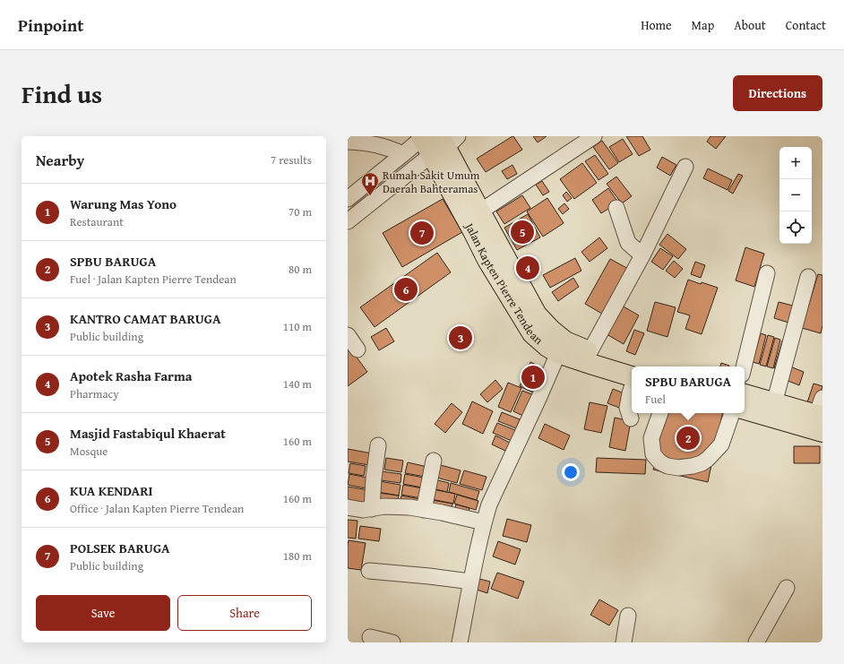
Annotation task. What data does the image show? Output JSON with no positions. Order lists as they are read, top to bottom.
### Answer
{
  "streets": {
    "highway": ["Jalan Kapten Pierre Tendean"]
  },
  "places": {
    "hospital": ["Rumah Sakit Umum Daerah Bahteramas"]
  },
  "page": {
    "header": "Pinpoint",
    "nav": [
      "Home",
      "Map",
      "About",
      "Contact"
    ],
    "title": "Find us",
    "buttons": [
      "Directions",
      ["Save", "Share"]
    ],
    "heading": ["Nearby", "7 results"],
    "map_buttons": ["+", "−"],
    "list": [
      {
        "mark": "1",
        "name": "Warung Mas Yono",
        "note": "Restaurant",
        "value": "70 m"
      },
      {
        "mark": "2",
        "name": "SPBU BARUGA",
        "note": "Fuel · Jalan Kapten Pierre Tendean",
        "value": "80 m"
      },
      {
        "mark": "3",
        "name": "KANTRO CAMAT BARUGA",
        "note": "Public building",
        "value": "110 m"
      },
      {
        "mark": "4",
        "name": "Apotek Rasha Farma",
        "note": "Pharmacy",
        "value": "140 m"
      },
      {
        "mark": "5",
        "name": "Masjid Fastabiqul Khaerat",
        "note": "Mosque",
        "value": "160 m"
      },
      {
        "mark": "6",
        "name": "KUA KENDARI",
        "note": "Office · Jalan Kapten Pierre Tendean",
        "value": "160 m"
      },
      {
        "mark": "7",
        "name": "POLSEK BARUGA",
        "note": "Public building",
        "value": "180 m"
      }
    ],
    "pins": [
      "5",
      "7",
      "4",
      "6",
      "3",
      "1",
      "2"
    ],
    "popup": ["SPBU BARUGA", "Fuel"]
  }
}
